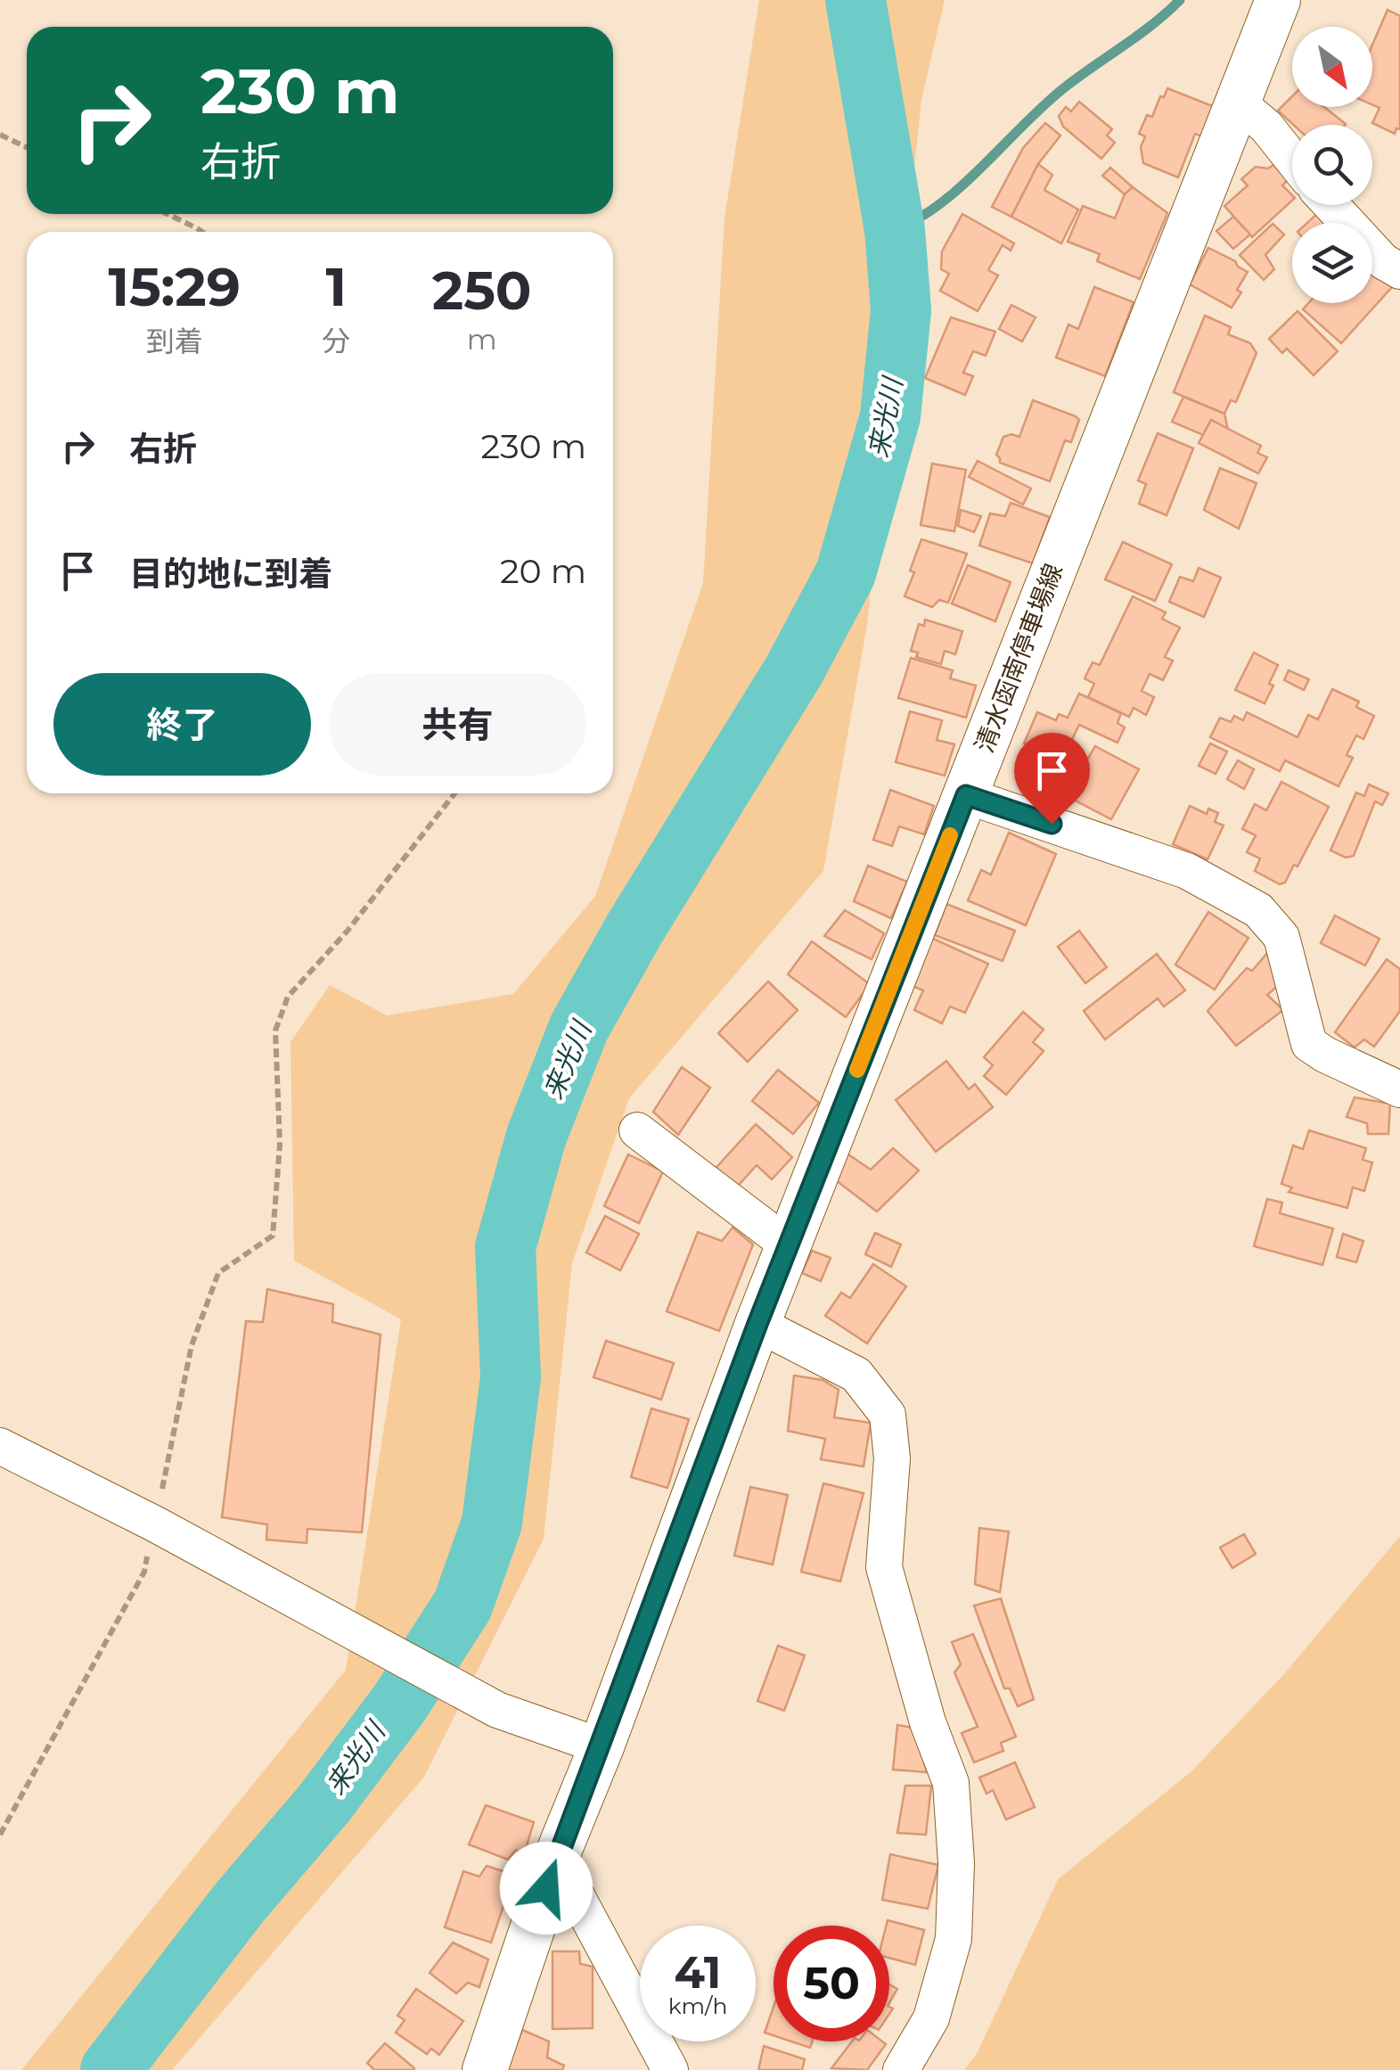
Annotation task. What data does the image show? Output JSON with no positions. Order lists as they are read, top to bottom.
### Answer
{
  "streets": {
    "main road": ["清水函南停車場線"]
  },
  "water": ["来光川"],
  "north": "bottom right",
  "page": {
    "turn": ["230 m", "右折"],
    "eta": [
      "15:29",
      "到着",
      "1",
      "分",
      "250",
      "m"
    ],
    "list": [
      {
        "name": "右折",
        "value": "230 m"
      },
      {
        "name": "目的地に到着",
        "value": "20 m"
      }
    ],
    "buttons": ["終了", "共有"],
    "speed": "41 km/h",
    "limit": "50"
  }
}
